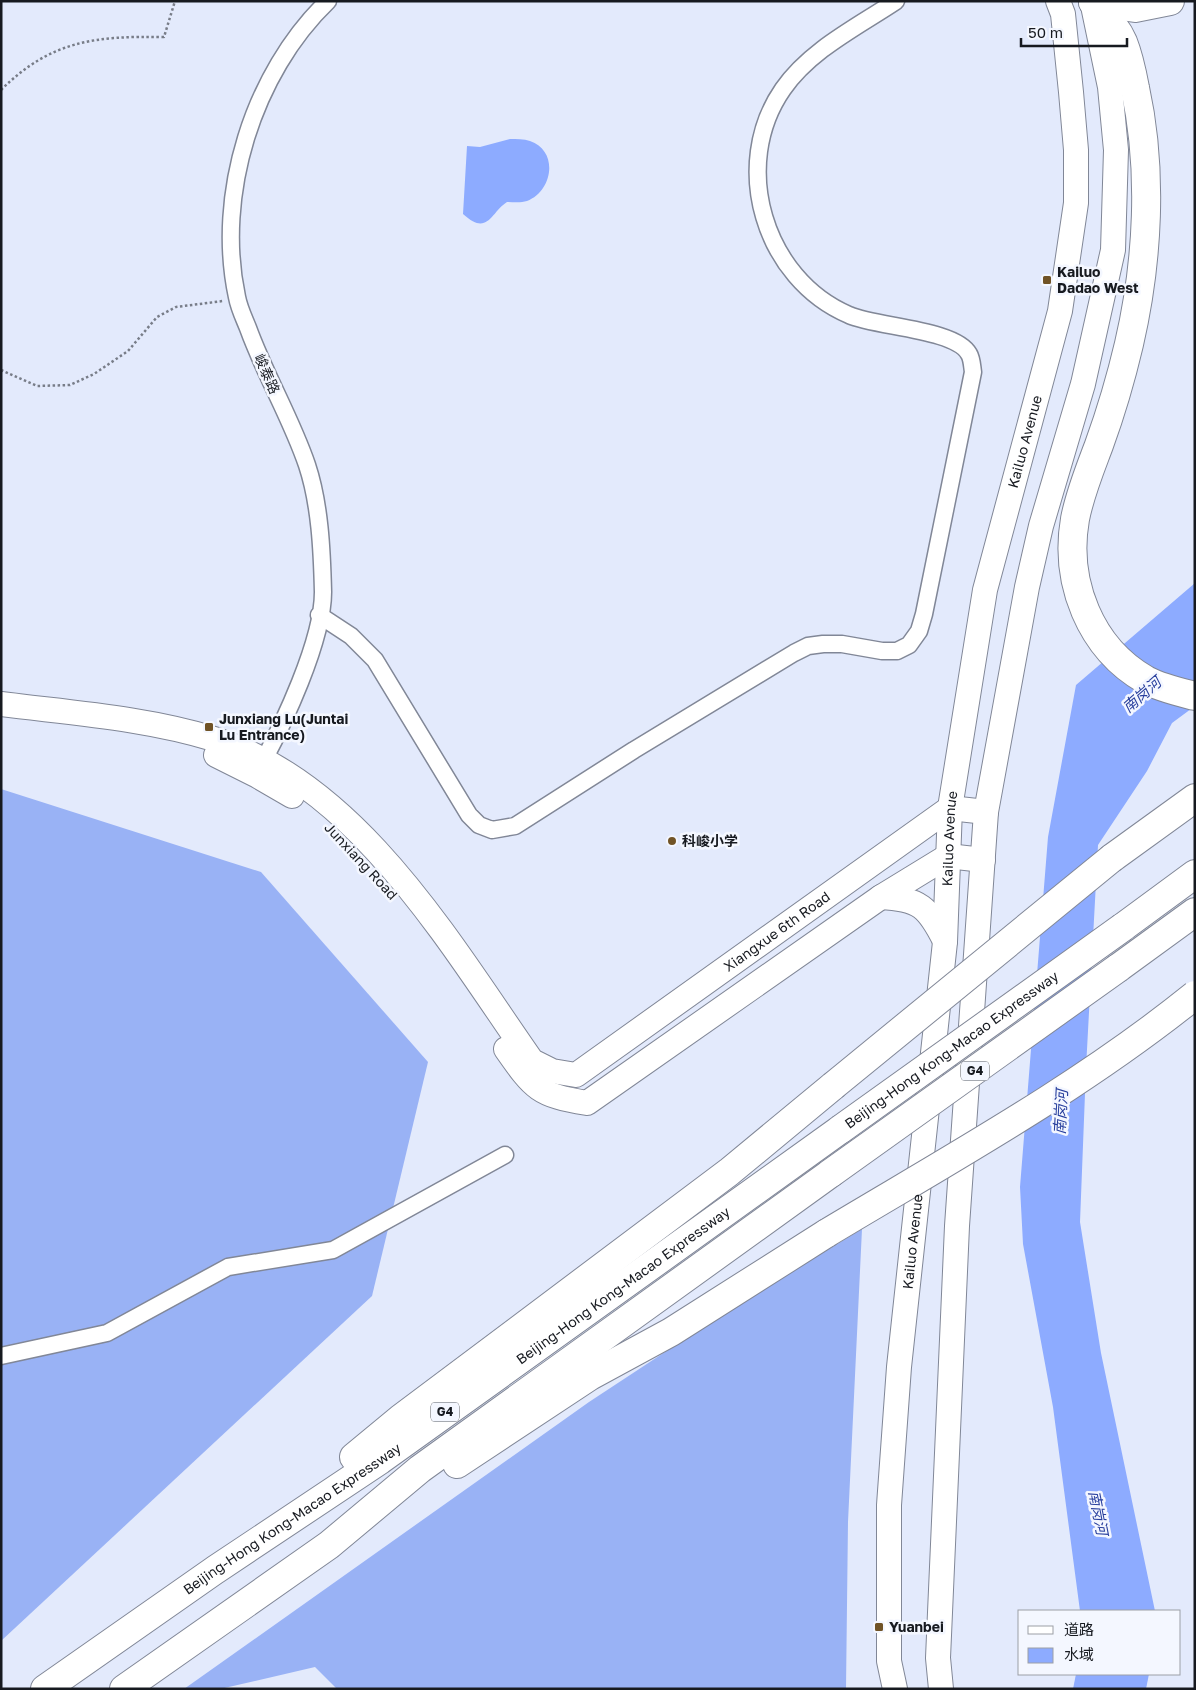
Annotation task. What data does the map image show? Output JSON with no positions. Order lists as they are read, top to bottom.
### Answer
{
  "streets": {
    "highway": ["Beijing-Hong Kong-Macao Expressway", "G4"],
    "main road": ["Kailuo Avenue", "Junxiang Road", "Xiangxue 6th Road"],
    "street": ["峻泰路"]
  },
  "crossings": [
    ["峻泰路", "Junxiang Road"],
    ["Kailuo Avenue", "Xiangxue 6th Road"],
    ["Junxiang Road", "Xiangxue 6th Road"]
  ],
  "water": ["南岗河"],
  "places": {
    "transit": ["Kailuo Dadao West", "Junxiang Lu(Juntai Lu Entrance)", "Yuanbei"],
    "other": ["科峻小学"]
  },
  "legend": ["道路", "水域"],
  "scale_bar": "50 m"
}
